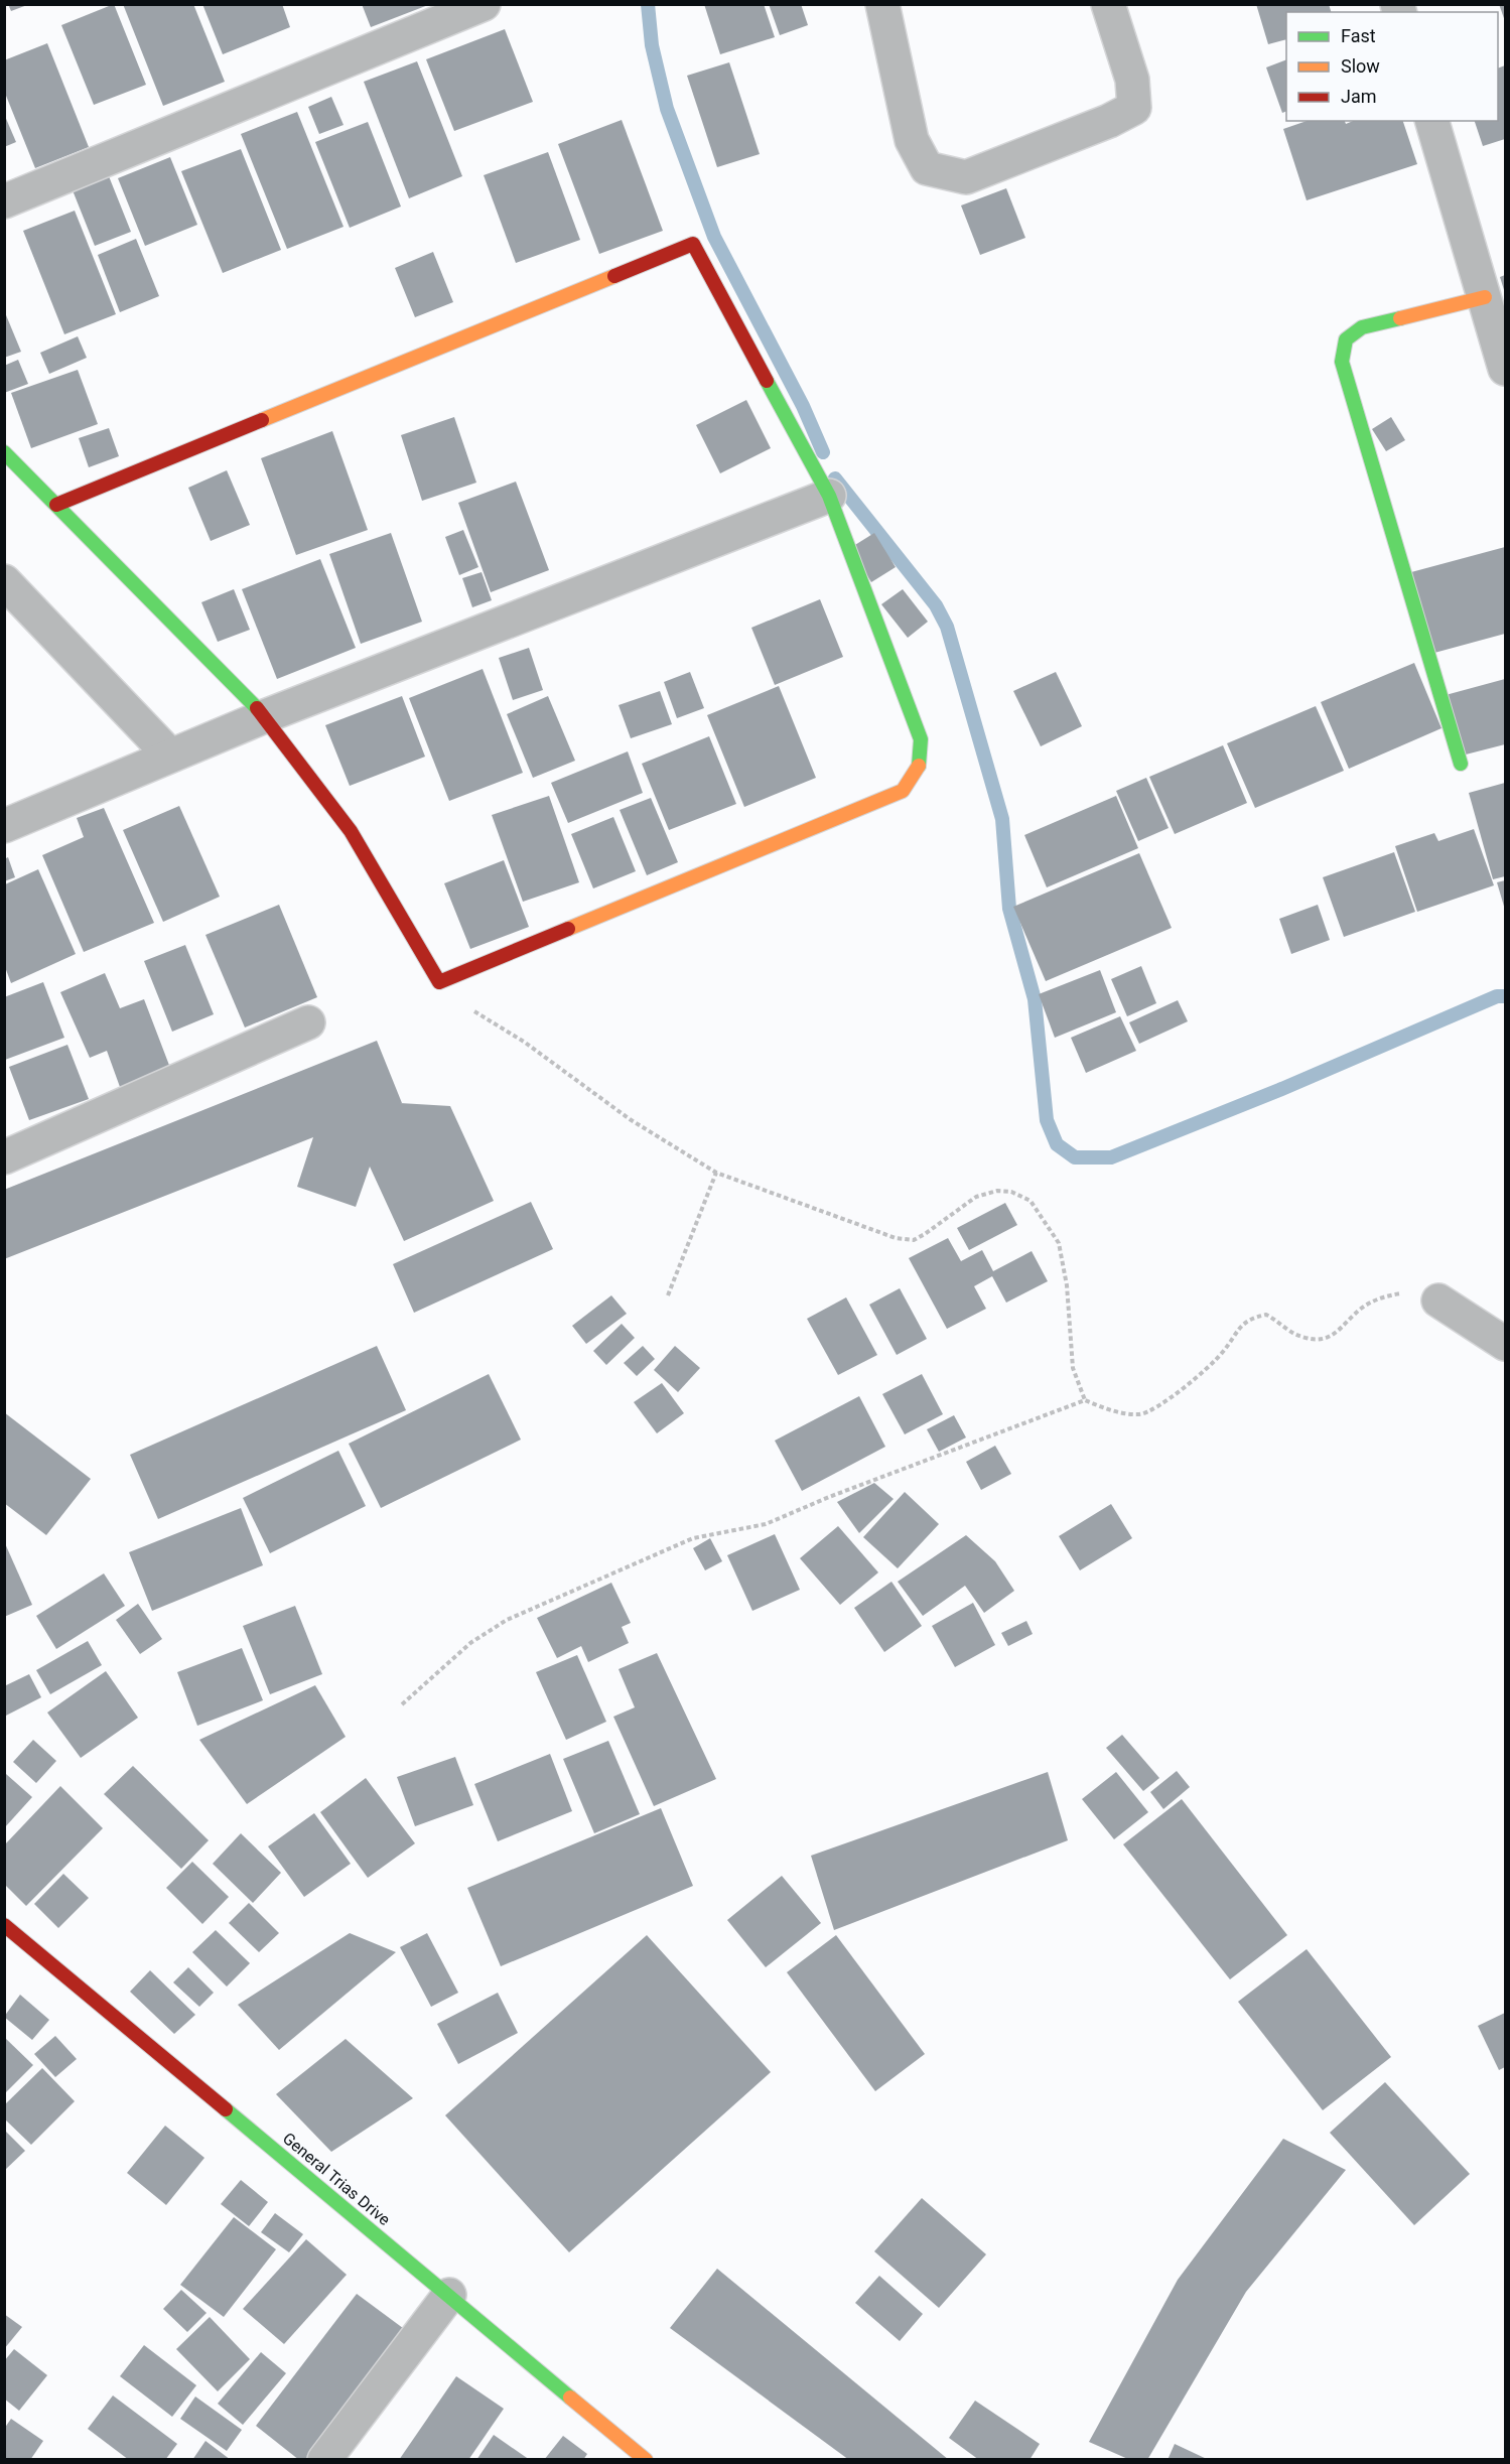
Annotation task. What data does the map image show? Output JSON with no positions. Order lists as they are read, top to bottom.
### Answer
{
  "streets": {
    "street": ["General Trias Drive"]
  },
  "legend": ["Fast", "Slow", "Jam"]
}
